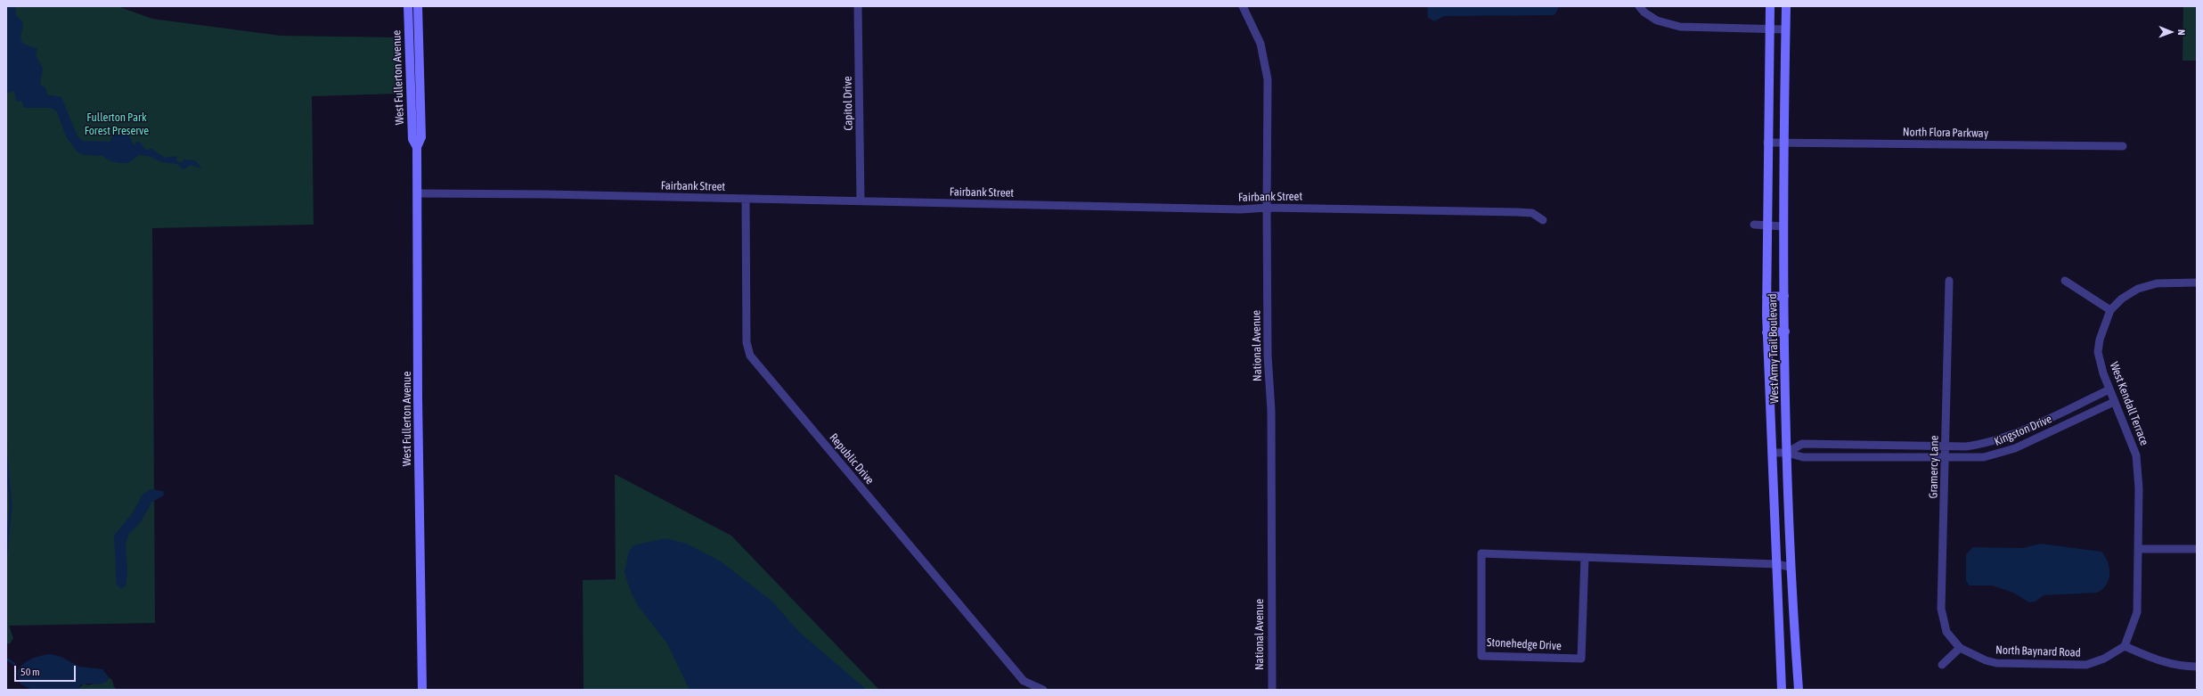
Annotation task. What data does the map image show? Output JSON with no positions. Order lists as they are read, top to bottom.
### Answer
{
  "streets": {
    "main road": ["West Fullerton Avenue", "West Army Trail Boulevard"],
    "street": [
      "Capitol Drive",
      "North Flora Parkway",
      "Fairbank Street",
      "National Avenue",
      "West Kendall Terrace",
      "Kingston Drive",
      "Republic Drive",
      "Gramercy Lane",
      "Stonehedge Drive",
      "North Baynard Road"
    ]
  },
  "crossings": [
    ["West Fullerton Avenue", "Fairbank Street"],
    ["Capitol Drive", "Fairbank Street"],
    ["North Flora Parkway", "West Army Trail Boulevard"],
    ["Fairbank Street", "National Avenue"],
    ["Fairbank Street", "Republic Drive"],
    ["West Army Trail Boulevard", "Kingston Drive"],
    ["West Army Trail Boulevard", "Stonehedge Drive"],
    ["West Kendall Terrace", "Kingston Drive"],
    ["West Kendall Terrace", "North Baynard Road"],
    ["Kingston Drive", "Gramercy Lane"],
    ["Gramercy Lane", "North Baynard Road"]
  ],
  "parks": ["Fullerton Park Forest Preserve"],
  "scale_bar": "50 m",
  "north": "right"
}
